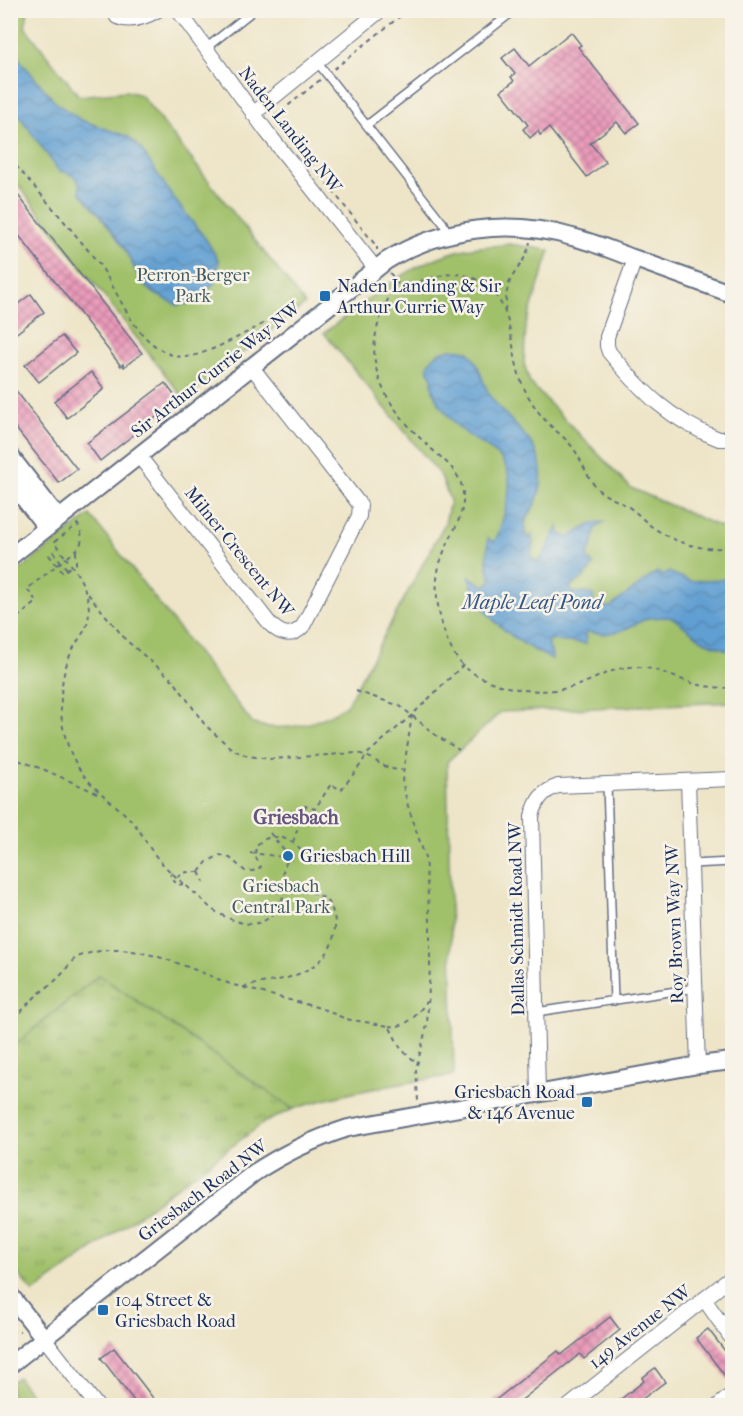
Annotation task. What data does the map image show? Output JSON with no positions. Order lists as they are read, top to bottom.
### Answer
{
  "streets": {
    "street": [
      "Naden Landing NW",
      "Sir Arthur Currie Way NW",
      "Milner Crescent NW",
      "Dallas Schmidt Road NW",
      "Roy Brown Way NW",
      "Griesbach Road NW",
      "149 Avenue NW"
    ]
  },
  "crossings": [
    ["Naden Landing NW", "Sir Arthur Currie Way NW"],
    ["Sir Arthur Currie Way NW", "Milner Crescent NW"],
    ["Dallas Schmidt Road NW", "Roy Brown Way NW"],
    ["Dallas Schmidt Road NW", "Griesbach Road NW"],
    ["Roy Brown Way NW", "Griesbach Road NW"]
  ],
  "districts": ["Griesbach"],
  "water": ["Maple Leaf Pond"],
  "parks": ["Perron-Berger Park", "Griesbach Central Park"],
  "places": {
    "transit": ["Naden Landing & Sir Arthur Currie Way", "Griesbach Road & 146 Avenue", "104 Street & Griesbach Road"],
    "other": ["Griesbach Hill"]
  }
}
